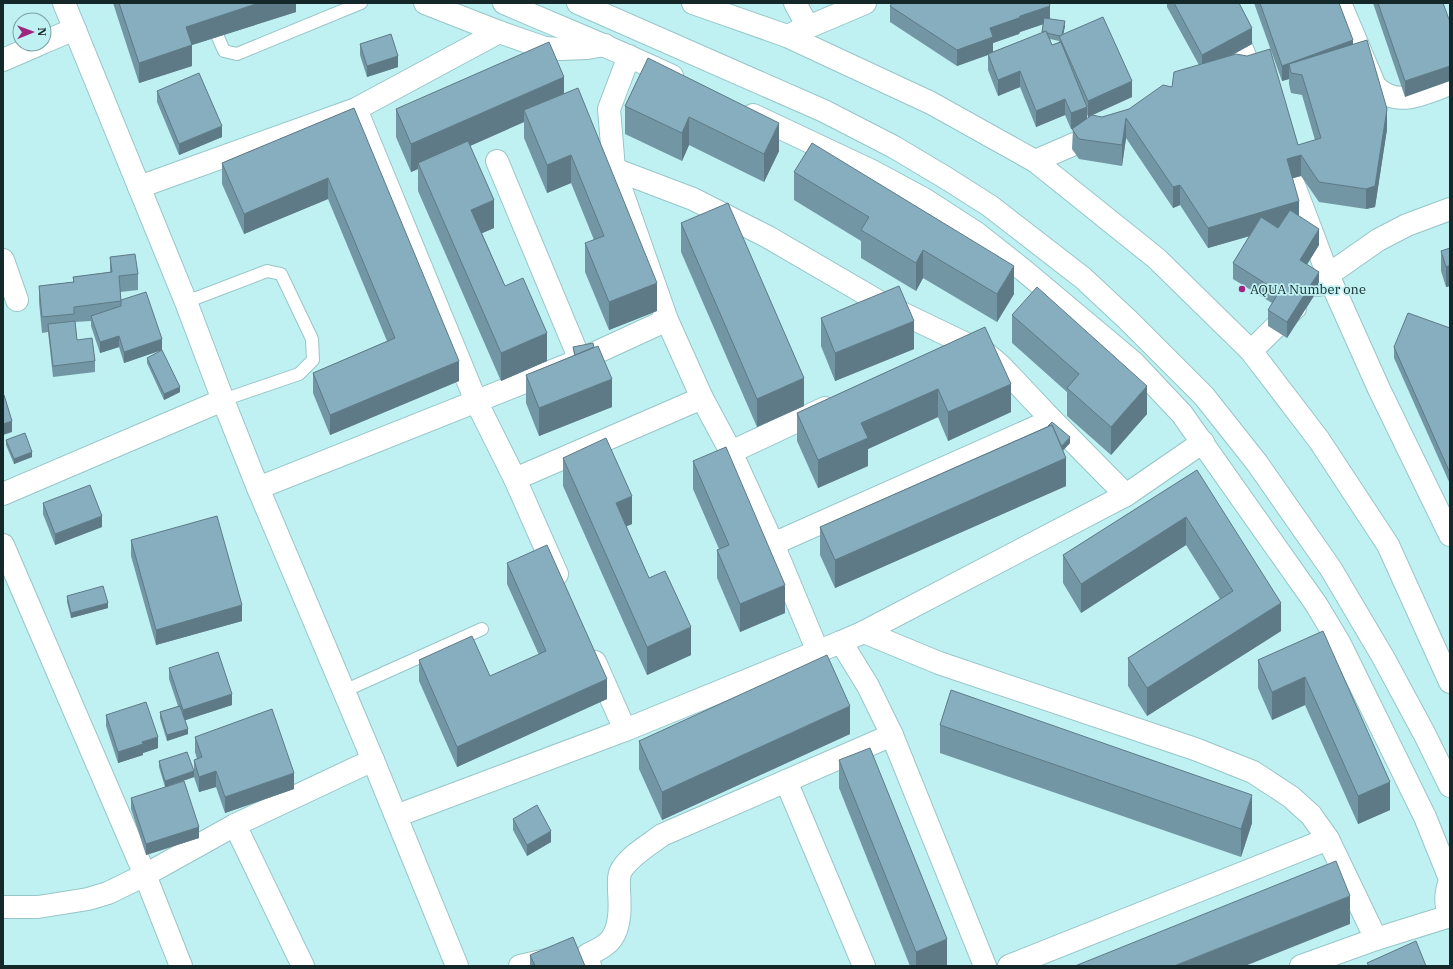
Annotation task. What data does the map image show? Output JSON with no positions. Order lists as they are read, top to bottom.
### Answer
{
  "places": ["AQUA Number one"],
  "north": "right"
}
